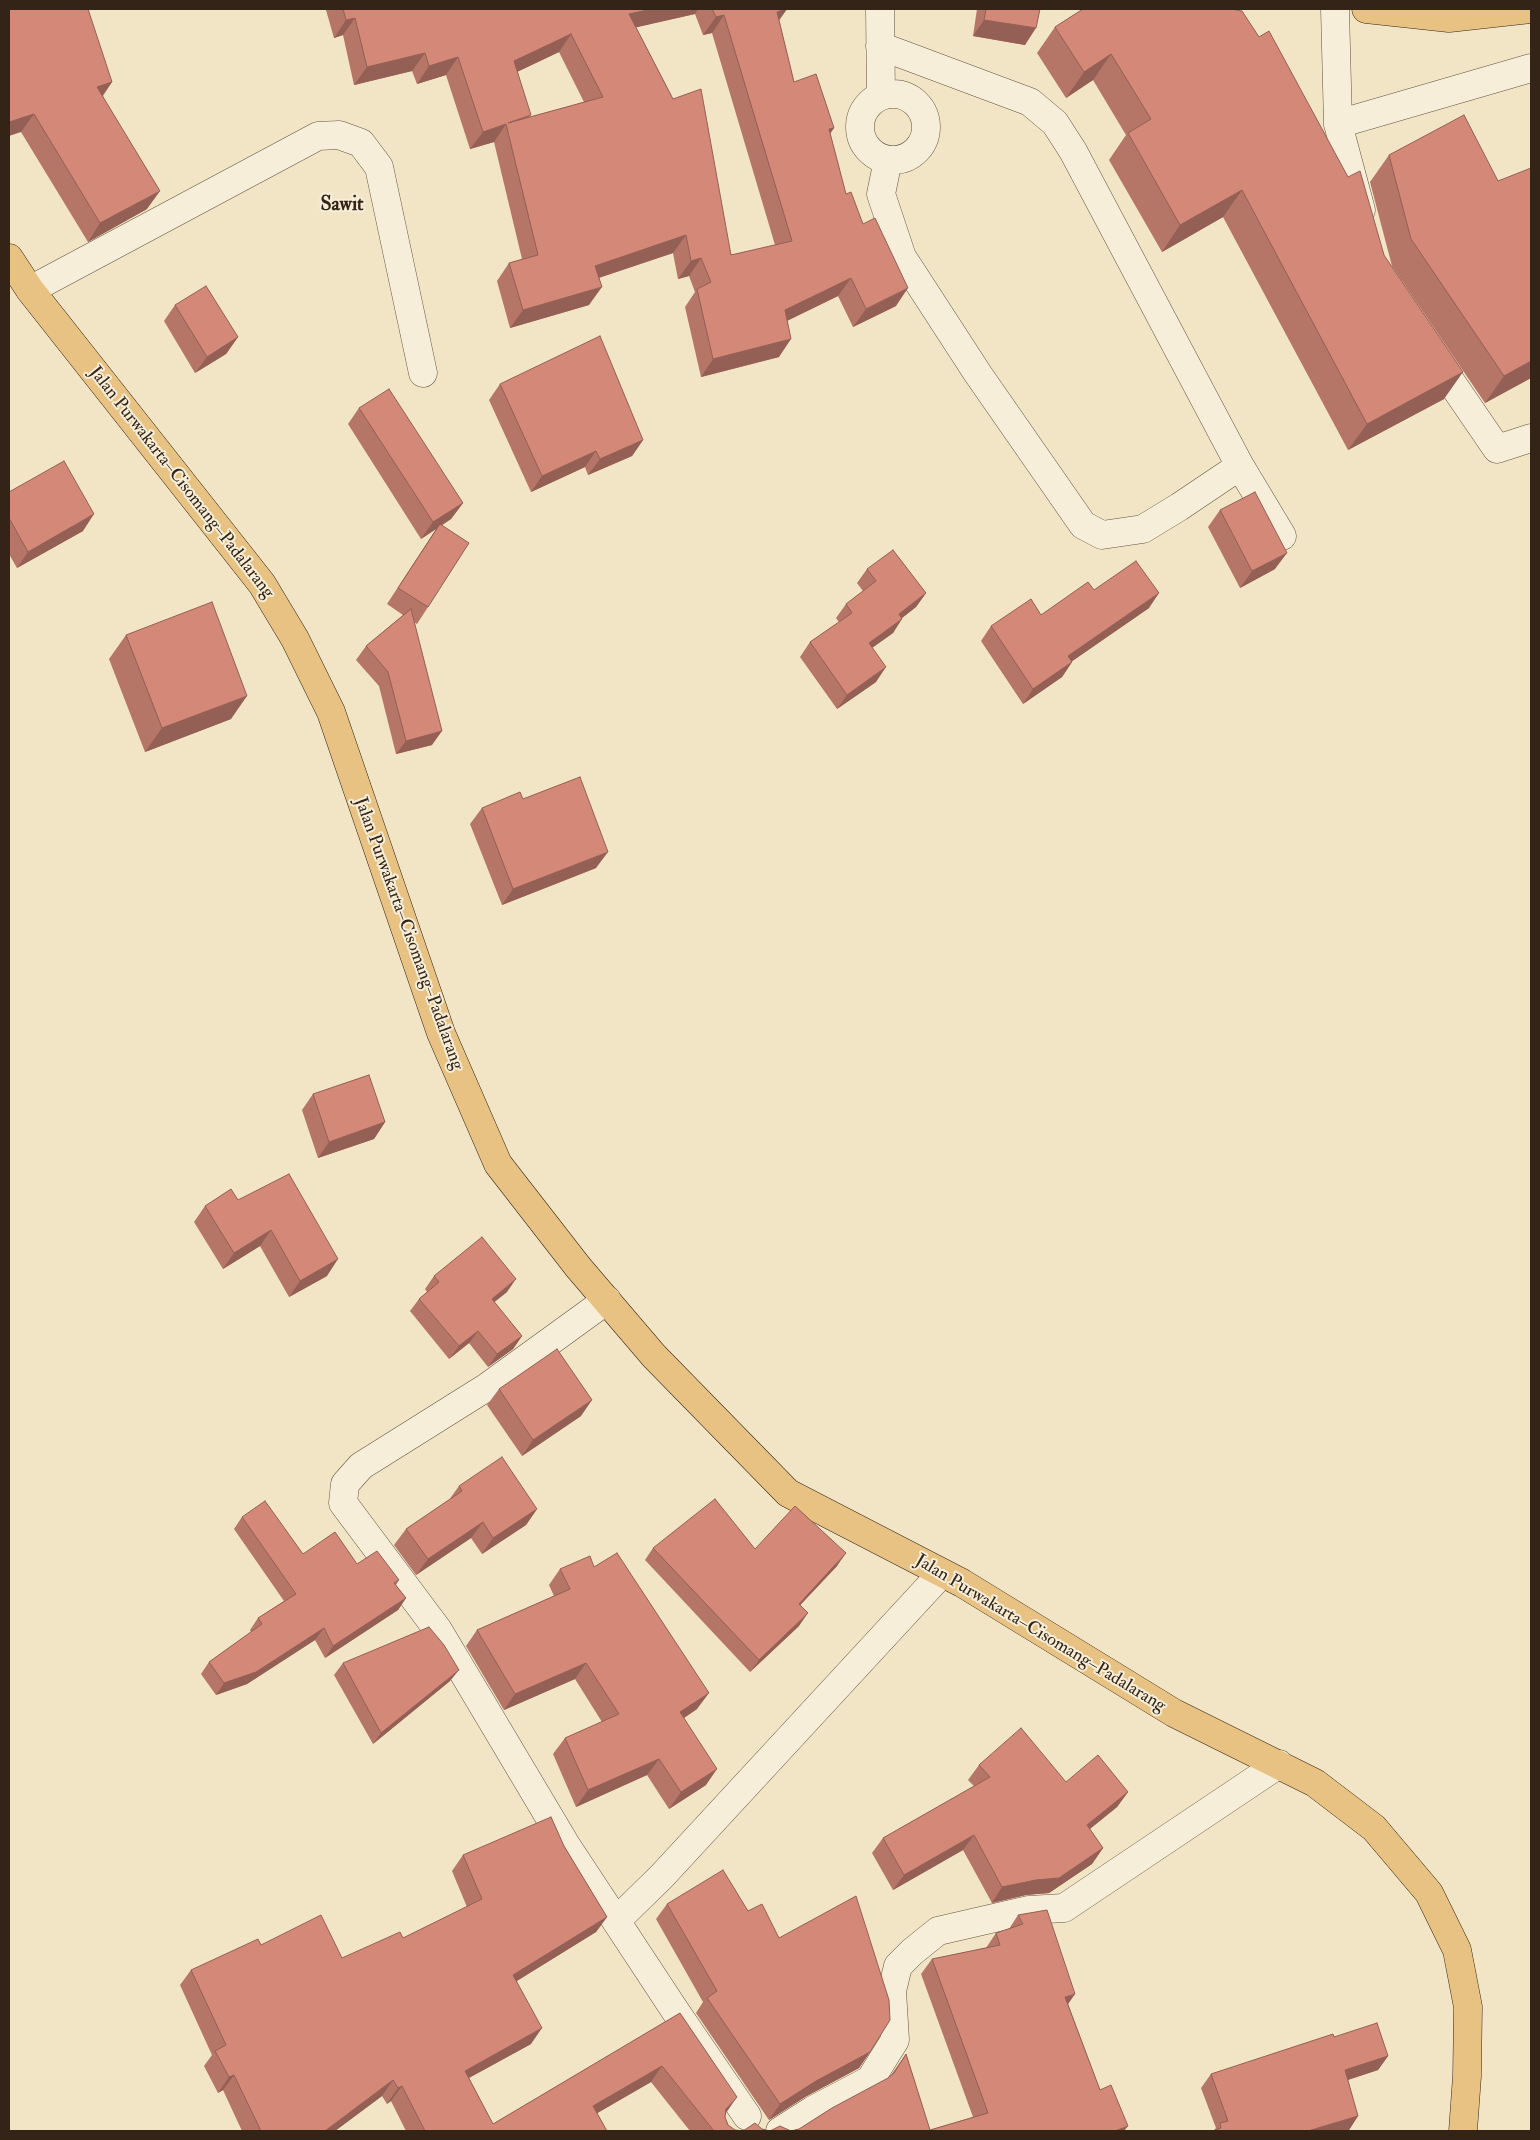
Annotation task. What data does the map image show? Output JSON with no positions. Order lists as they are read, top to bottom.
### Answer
{
  "streets": {
    "main road": ["Jalan Purwakarta–Cisomang–Padalarang"]
  },
  "districts": ["Sawit"]
}
